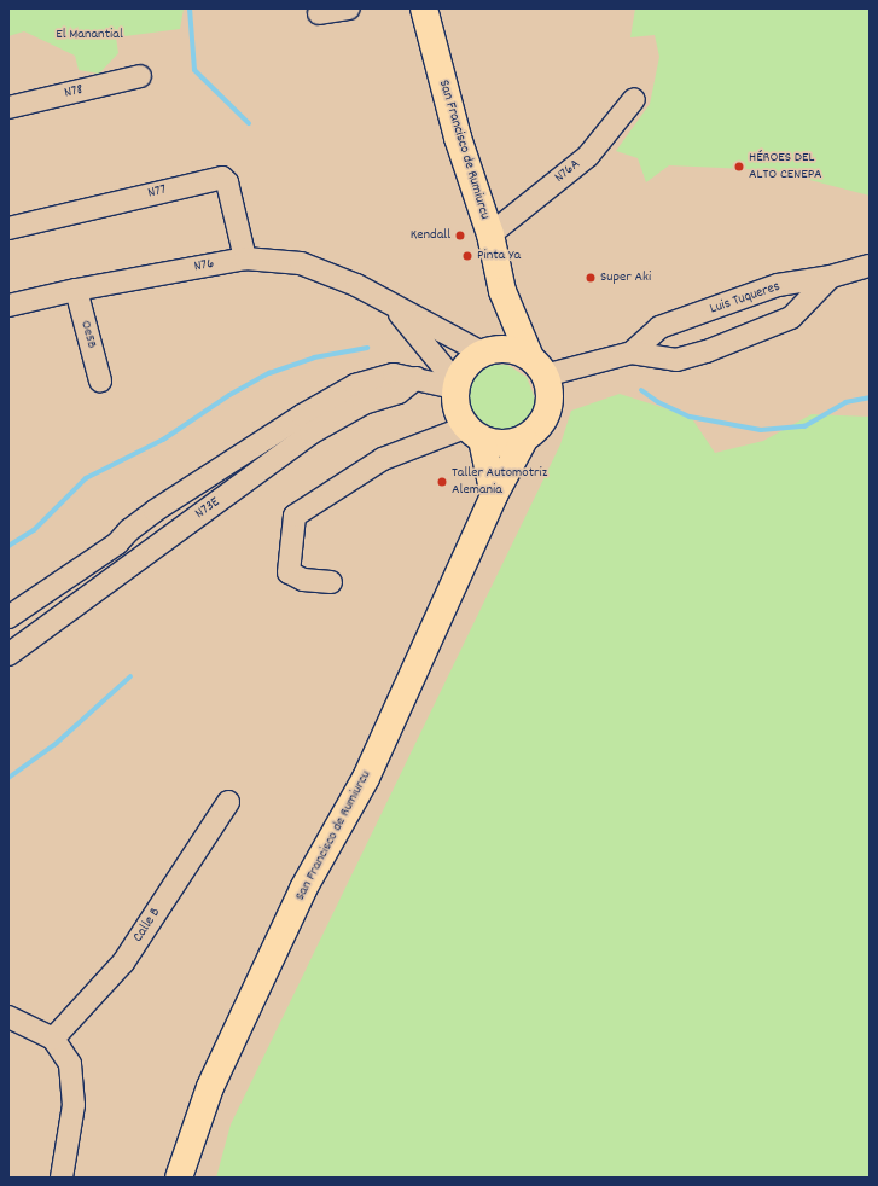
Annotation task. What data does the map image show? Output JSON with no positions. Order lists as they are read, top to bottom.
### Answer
{
  "streets": {
    "main road": ["San Francisco de Rumiurcu"],
    "street": [
      "N78",
      "N76A",
      "N77",
      "N76",
      "Luis Tuqueres",
      "Oe5B",
      "N73E",
      "Calle B"
    ]
  },
  "crossings": [
    ["San Francisco de Rumiurcu", "N76A"],
    ["San Francisco de Rumiurcu", "N76"],
    ["San Francisco de Rumiurcu", "N73E"],
    ["N77", "N76"],
    ["N76", "Oe5B"],
    ["N76", "N73E"]
  ],
  "parks": ["El Manantial"],
  "places": [
    "HÉROES DEL ALTO CENEPA",
    "Kendall",
    "Pinta Ya",
    "Super Aki",
    "Taller Automotriz Alemania"
  ]
}
